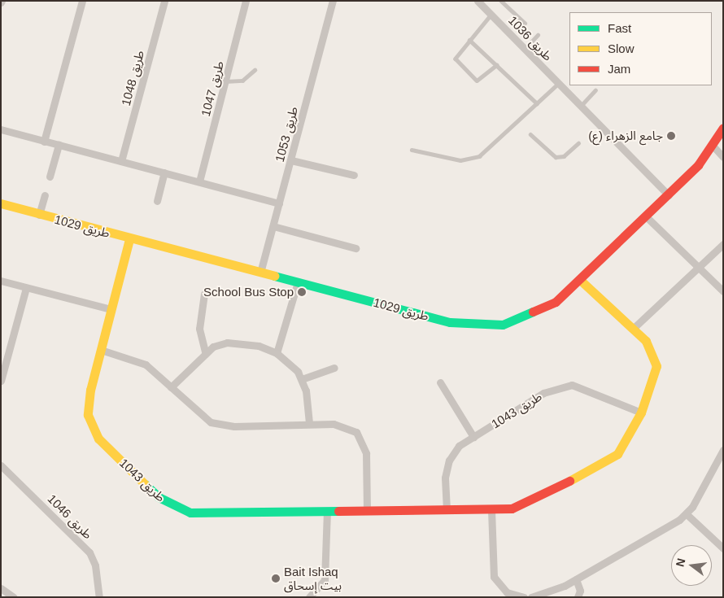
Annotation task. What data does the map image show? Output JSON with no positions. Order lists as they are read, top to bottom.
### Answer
{
  "streets": {
    "street": [
      "طريق 1036",
      "طريق 1048",
      "طريق 1047",
      "طريق 1053",
      "طريق 1029",
      "طريق 1043",
      "طريق 1046"
    ]
  },
  "crossings": [
    ["طريق 1036", "طريق 1029"],
    ["طريق 1053", "طريق 1029"],
    ["طريق 1029", "طريق 1043"]
  ],
  "places": ["جامع الزهراء (ع)", "School Bus Stop", "Bait Ishaq بيت إسحاق"],
  "legend": ["Fast", "Slow", "Jam"],
  "north": "left"
}
